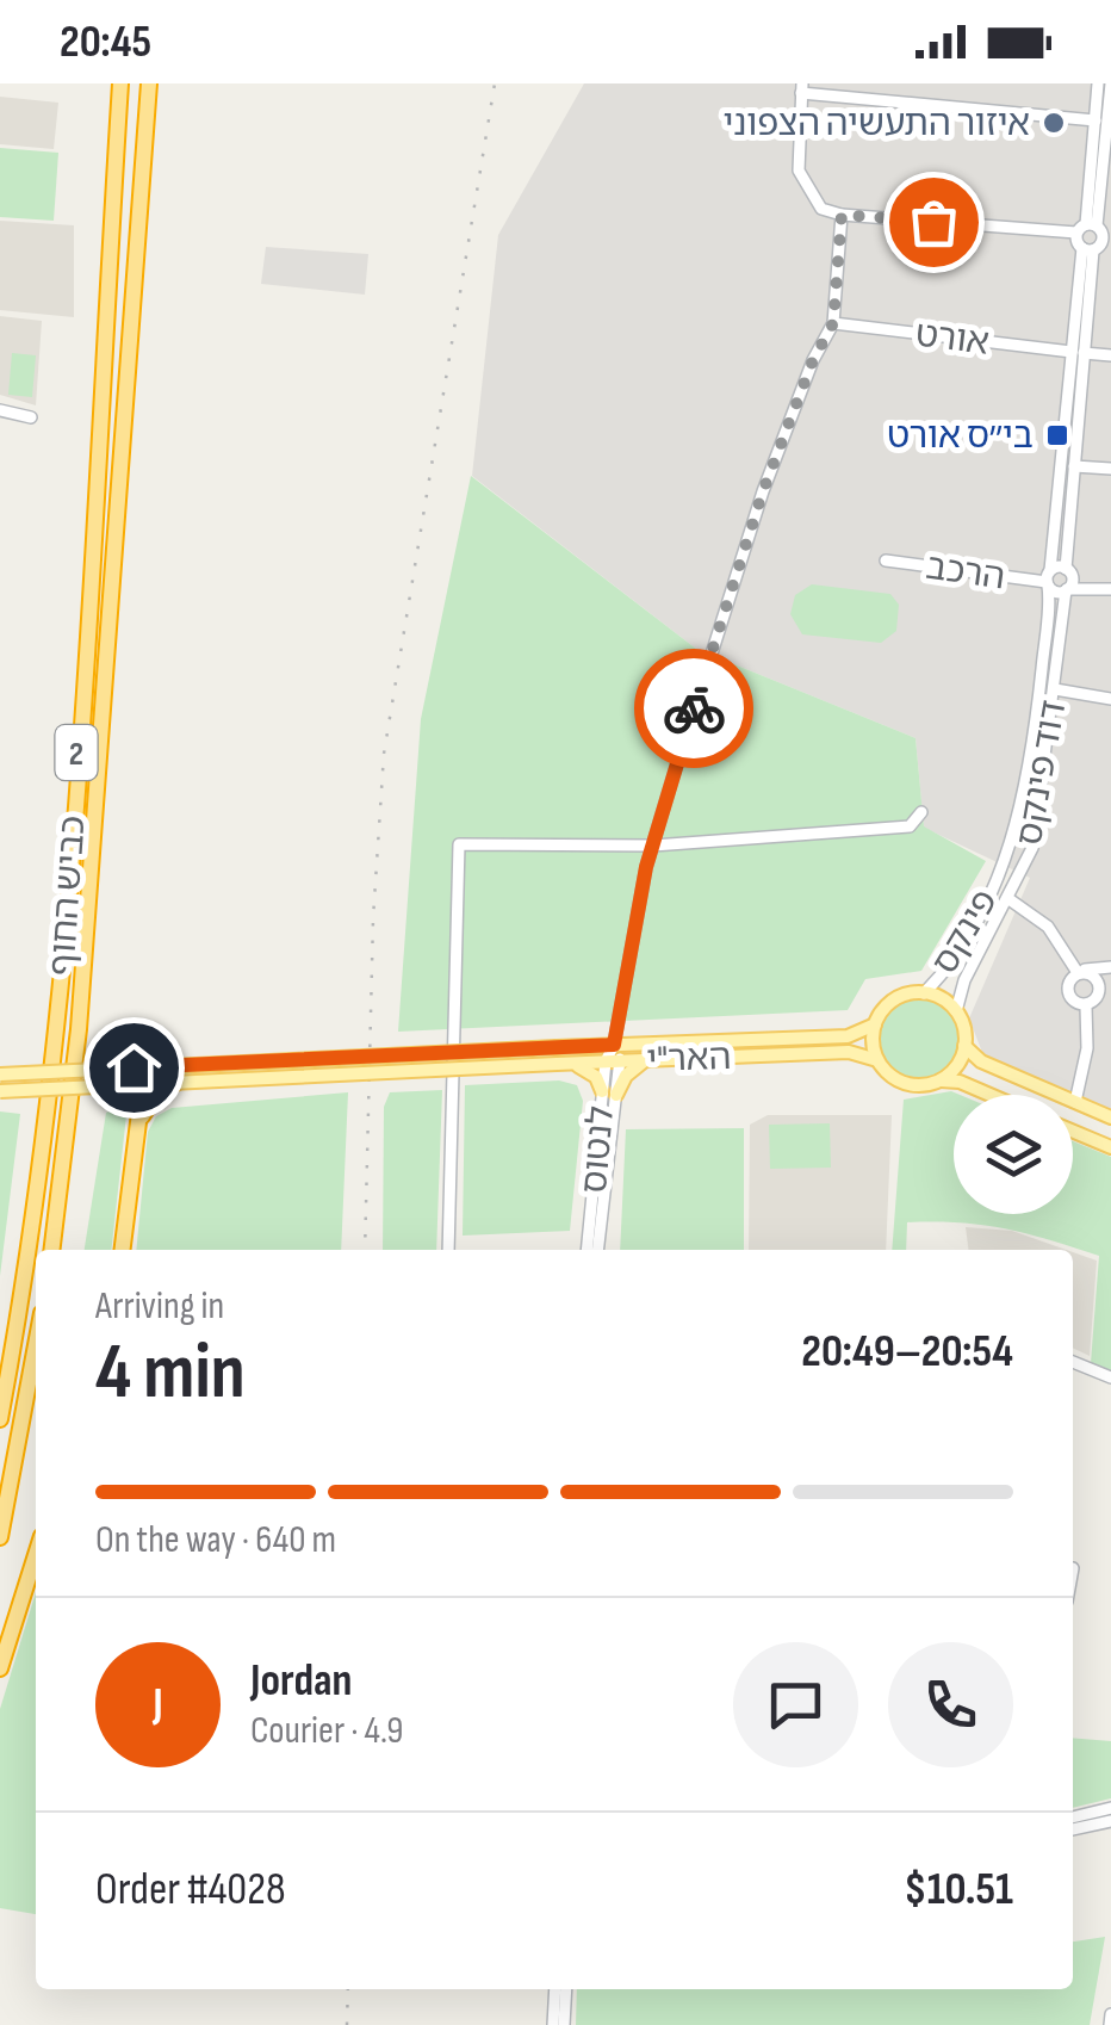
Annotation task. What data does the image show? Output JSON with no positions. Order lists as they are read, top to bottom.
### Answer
{
  "streets": {
    "highway": ["2", "כביש החוף"],
    "main road": ["האר\"י"],
    "street": [
      "אורט",
      "הרכב",
      "דוד פינקס",
      "פינקס",
      "לנטוס"
    ]
  },
  "crossings": [
    ["אורט", "פינקס"],
    ["הרכב", "פינקס"],
    ["דוד פינקס", "פינקס"],
    ["דוד פינקס", "האר\"י"],
    ["פינקס", "האר\"י"],
    ["האר\"י", "לנטוס"]
  ],
  "places": {
    "other": ["איזור התעשיה הצפוני"],
    "transit": ["בי״ס אורט"]
  },
  "page": {
    "status": "20:45",
    "heading": ["4 min", "Arriving in", "20:49–20:54"],
    "panel": [
      "Jordan",
      "Courier · 4.9",
      "Order #4028",
      "$10.51"
    ],
    "bar": "On the way · 640 m",
    "round": "J"
  }
}
